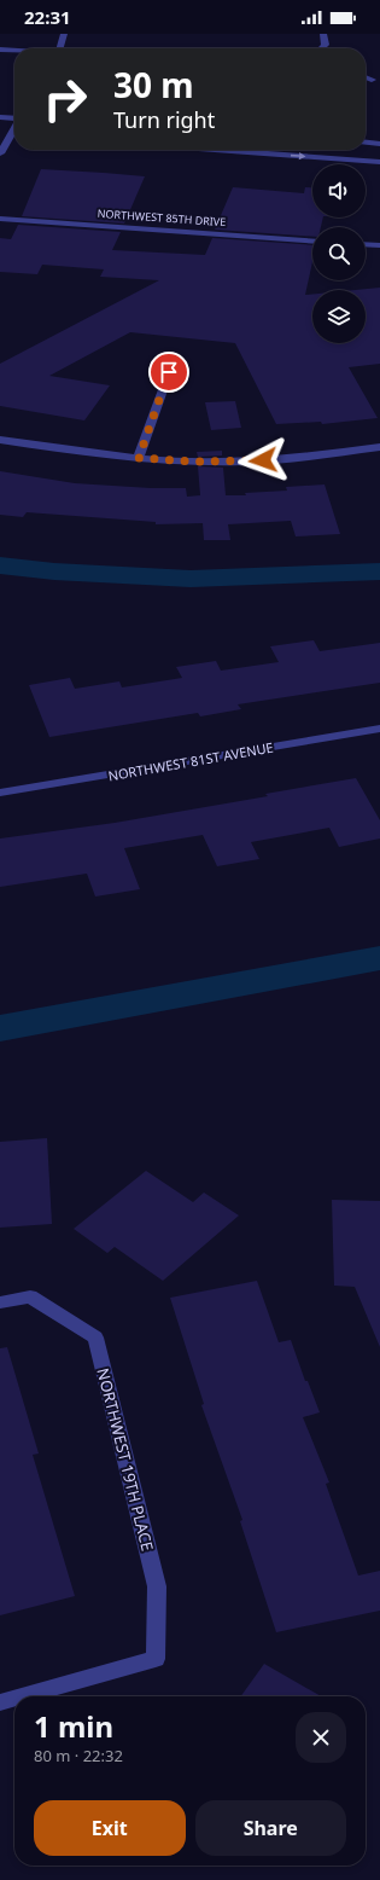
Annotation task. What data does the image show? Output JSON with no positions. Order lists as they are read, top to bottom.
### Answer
{
  "streets": {
    "street": ["NORTHWEST 85TH DRIVE", "NORTHWEST 81ST AVENUE", "NORTHWEST 19TH PLACE"]
  },
  "page": {
    "status": "22:31",
    "turn": ["30 m", "Turn right"],
    "heading": ["1 min", "80 m · 22:32"],
    "buttons": ["Exit", "Share"]
  }
}
